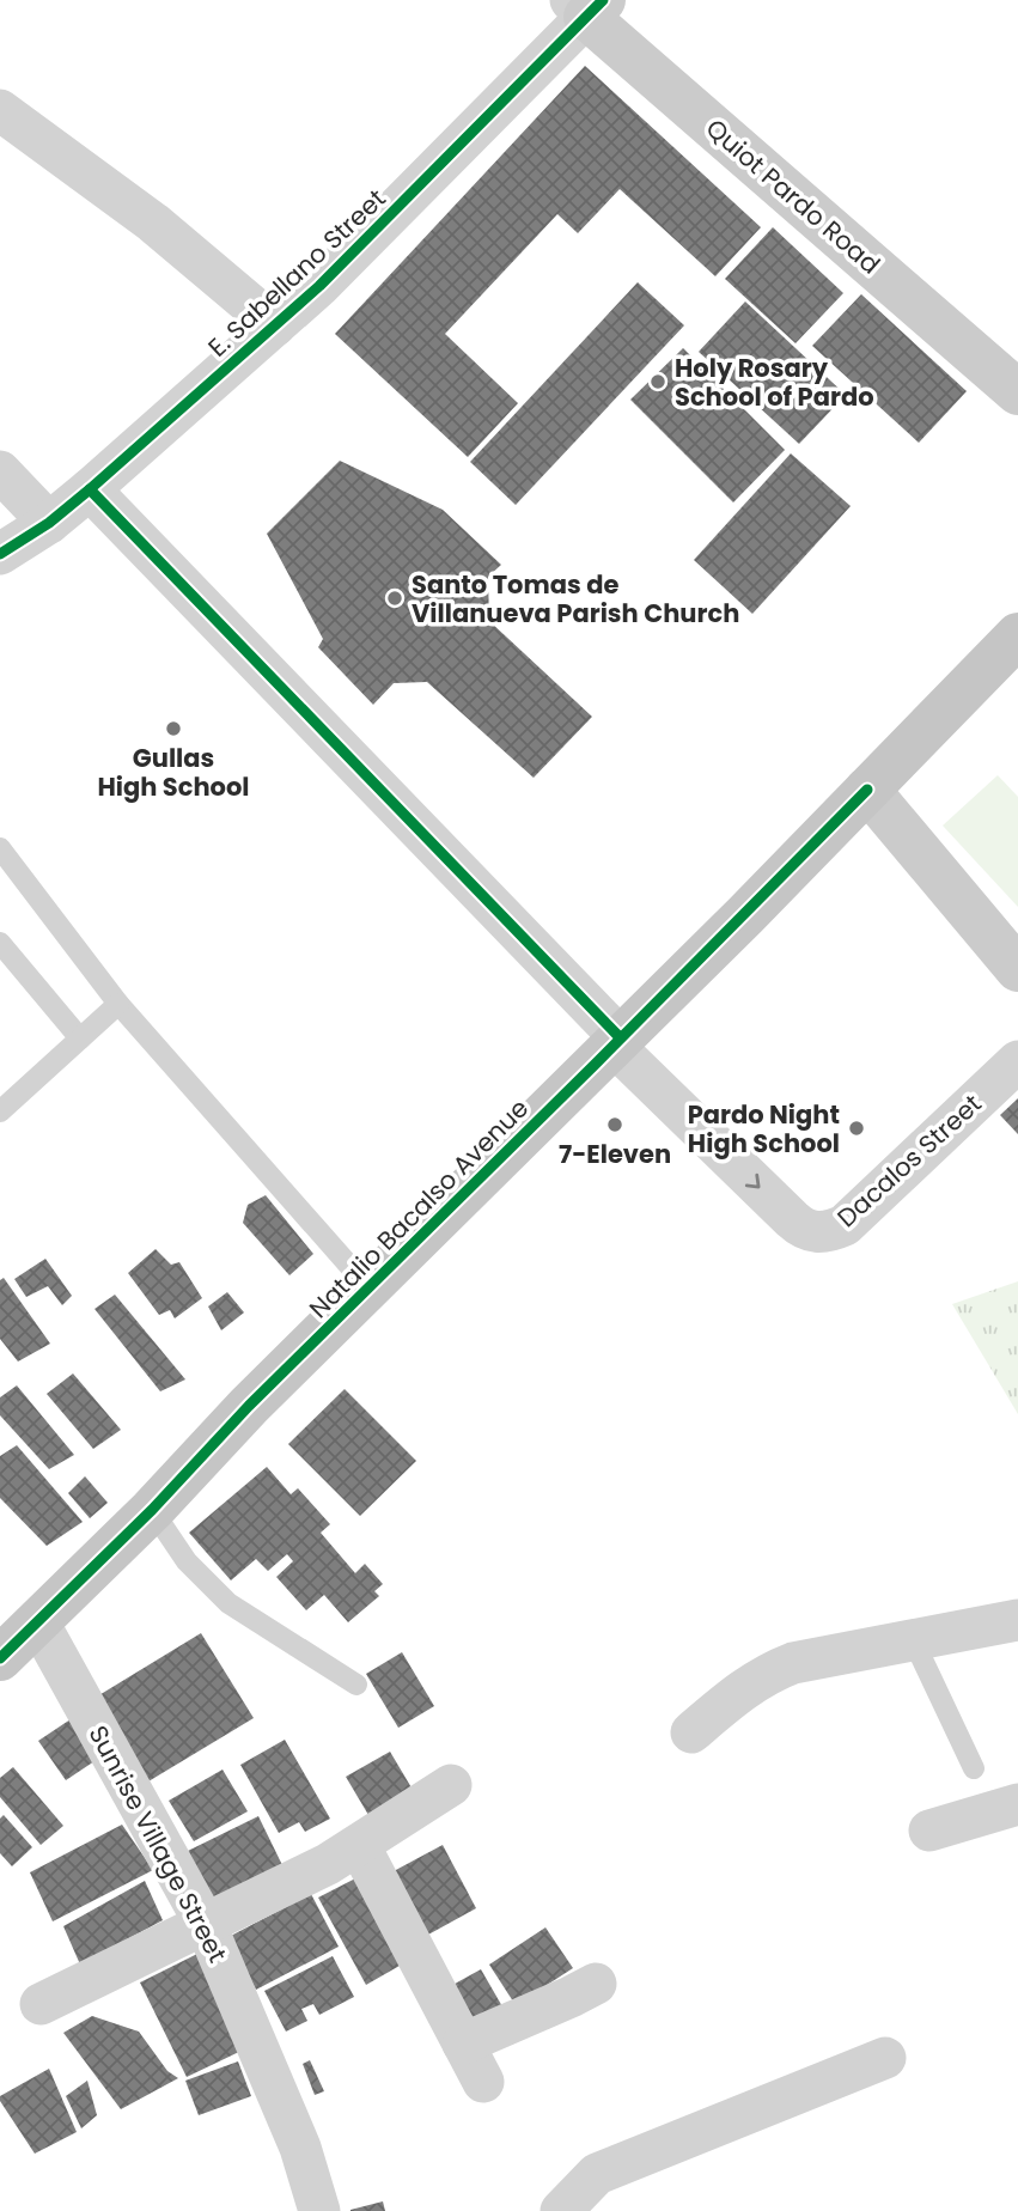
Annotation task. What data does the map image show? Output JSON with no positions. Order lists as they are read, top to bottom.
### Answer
{
  "streets": {
    "main road": ["Natalio Bacalso Avenue"],
    "street": [
      "Quiot Pardo Road",
      "E. Sabellano Street",
      "Dacalos Street",
      "Sunrise Village Street"
    ]
  },
  "crossings": [
    ["Quiot Pardo Road", "E. Sabellano Street"],
    ["Dacalos Street", "Natalio Bacalso Avenue"],
    ["Natalio Bacalso Avenue", "Sunrise Village Street"]
  ],
  "places": [
    "Holy Rosary School of Pardo",
    "Santo Tomas de Villanueva Parish Church",
    "Gullas High School",
    "7-Eleven",
    "Pardo Night High School"
  ]
}
